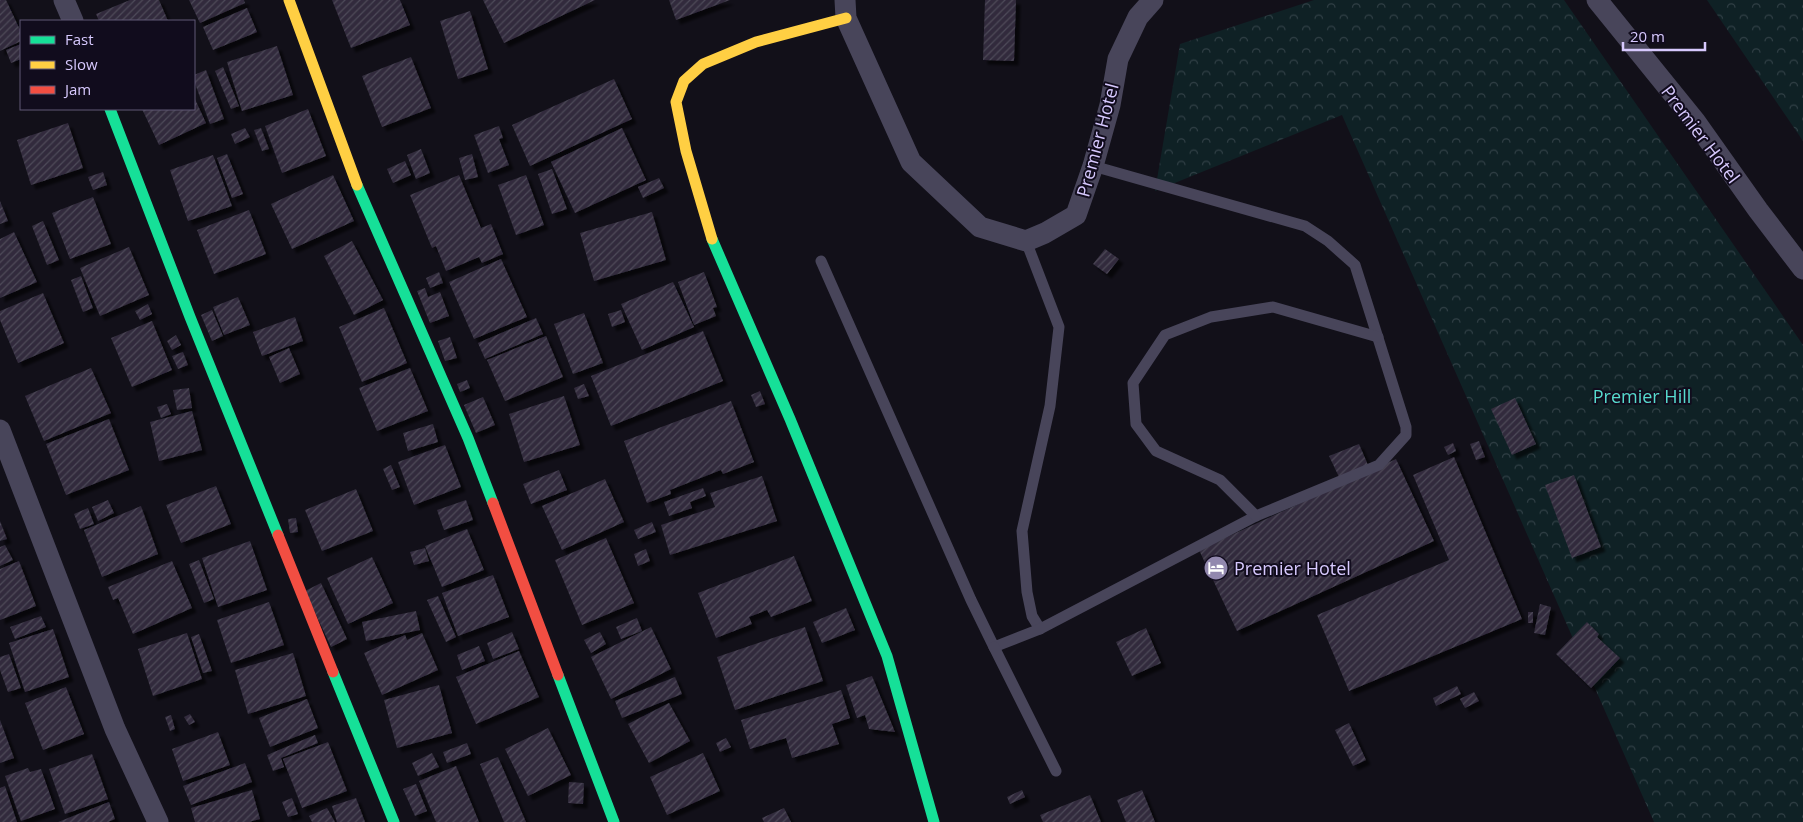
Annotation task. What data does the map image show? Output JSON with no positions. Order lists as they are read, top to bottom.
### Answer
{
  "streets": {
    "street": ["Premier Hotel"]
  },
  "parks": ["Premier Hill"],
  "places": {
    "hotel": ["Premier Hotel"]
  },
  "legend": ["Fast", "Slow", "Jam"],
  "scale_bar": "20 m"
}
